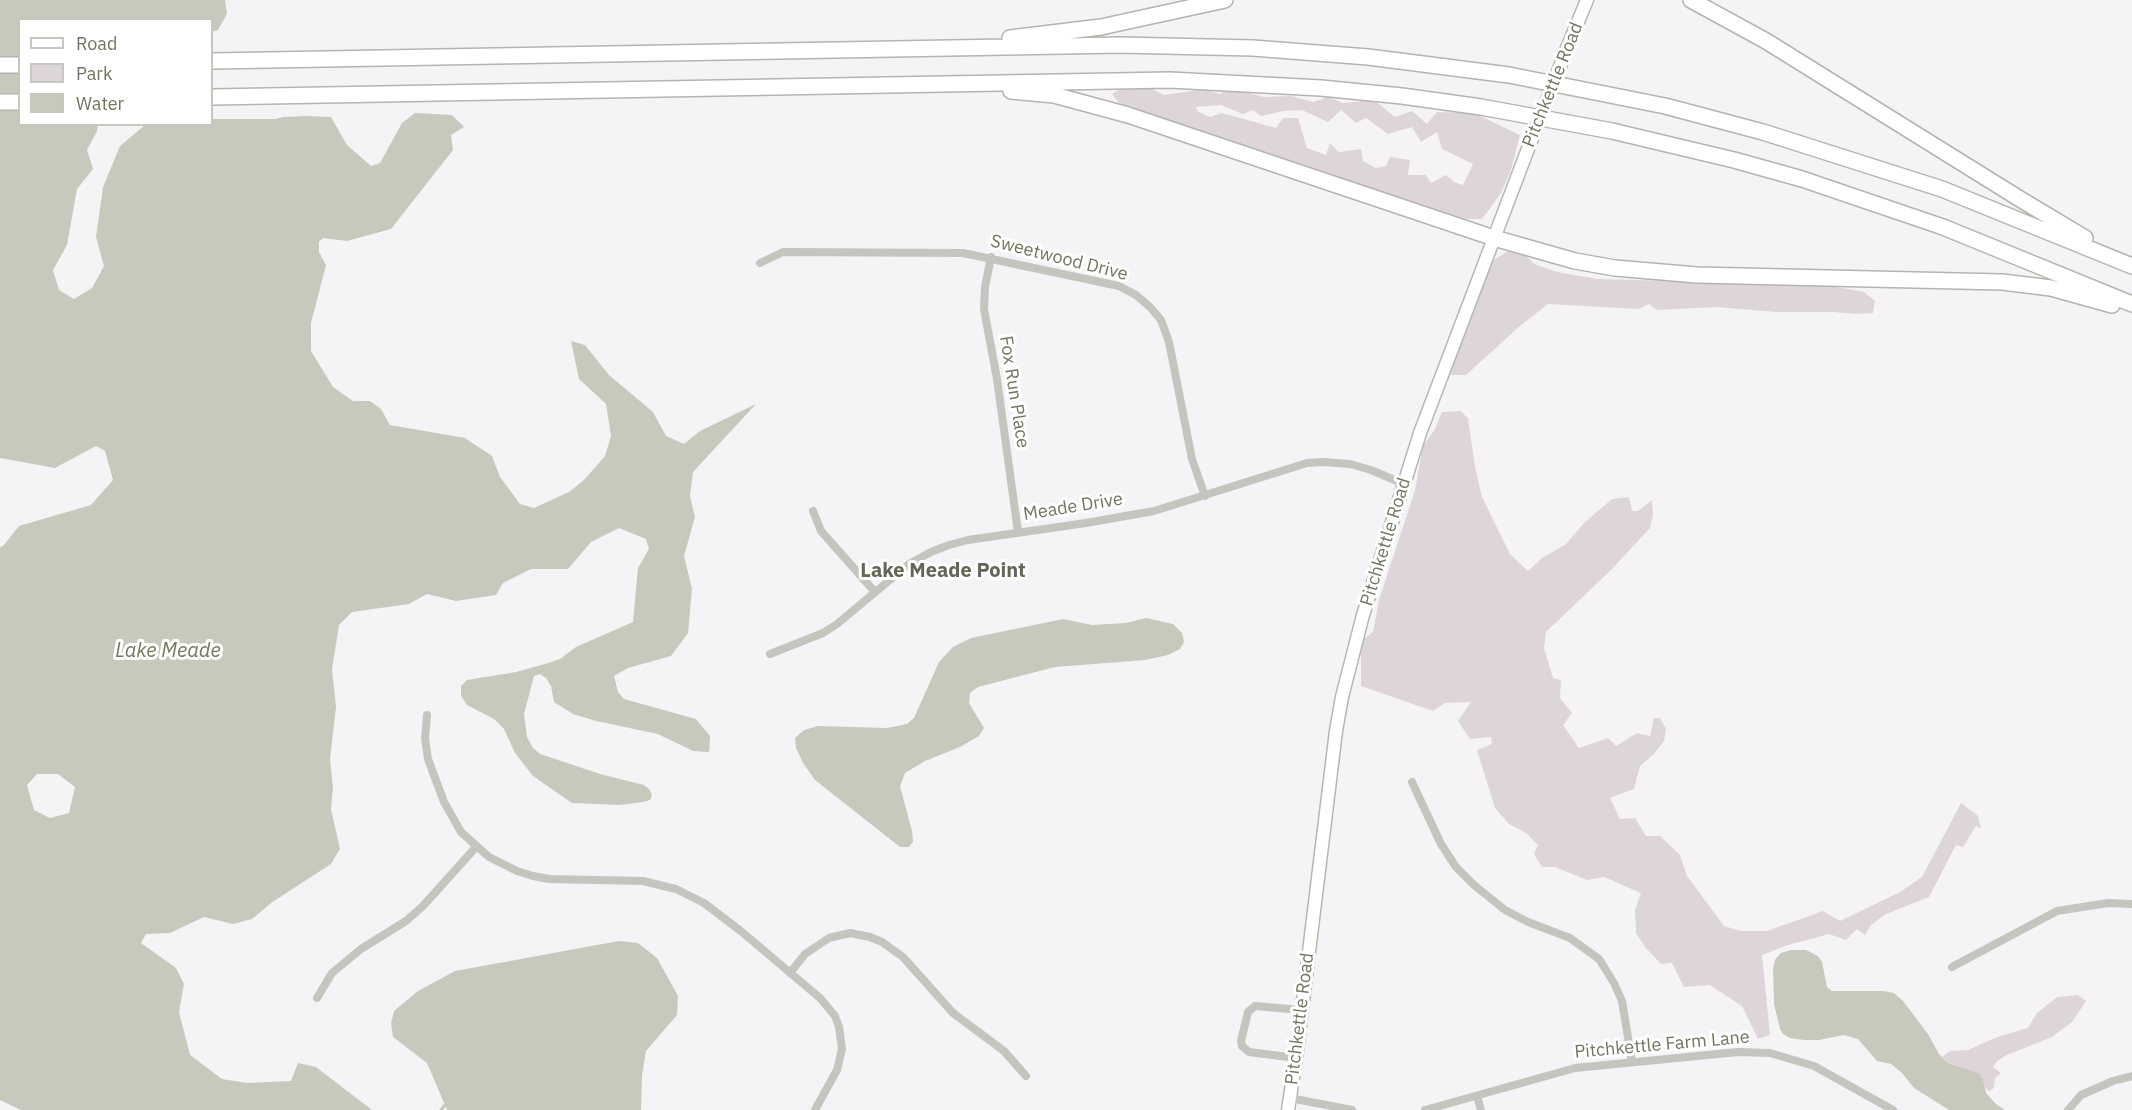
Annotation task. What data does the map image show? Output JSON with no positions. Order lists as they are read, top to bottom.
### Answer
{
  "streets": {
    "main road": ["Pitchkettle Road"],
    "street": [
      "Sweetwood Drive",
      "Fox Run Place",
      "Meade Drive",
      "Pitchkettle Farm Lane"
    ]
  },
  "crossings": [
    ["Pitchkettle Road", "Meade Drive"],
    ["Sweetwood Drive", "Fox Run Place"],
    ["Sweetwood Drive", "Meade Drive"],
    ["Fox Run Place", "Meade Drive"]
  ],
  "districts": ["Lake Meade Point"],
  "water": ["Lake Meade"],
  "legend": ["Road", "Park", "Water"]
}
